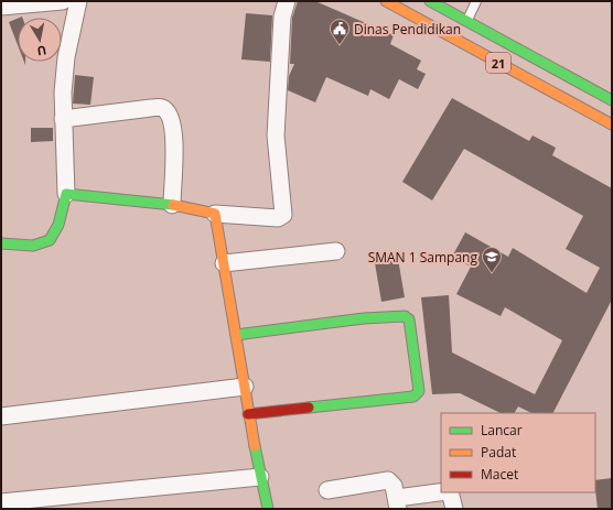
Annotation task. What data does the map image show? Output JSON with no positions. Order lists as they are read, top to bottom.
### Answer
{
  "streets": {
    "main road": ["21"]
  },
  "places": {
    "public building": ["Dinas Pendidikan"],
    "school or university": ["SMAN 1 Sampang"]
  },
  "legend": ["Lancar", "Padat", "Macet"],
  "north": "bottom"
}
